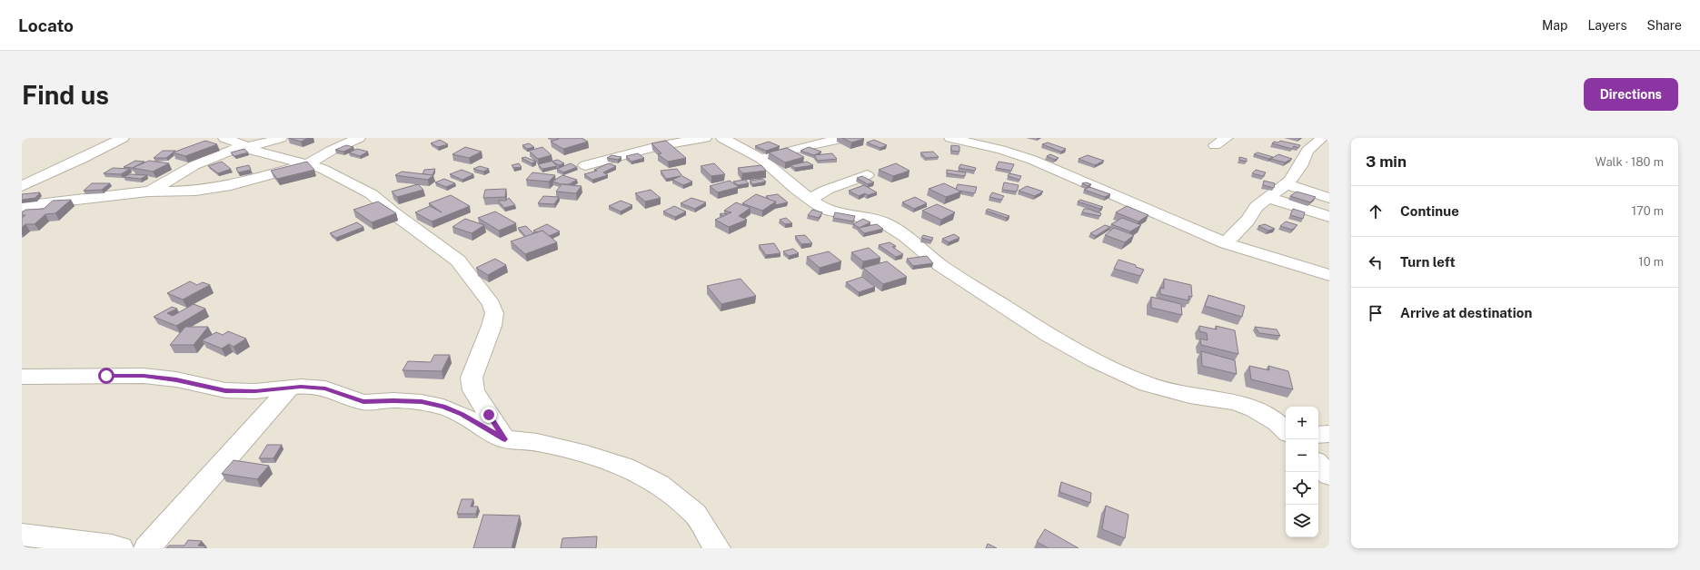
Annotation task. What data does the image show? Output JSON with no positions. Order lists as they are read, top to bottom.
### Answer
{
  "page": {
    "header": "Locato",
    "nav": ["Map", "Layers", "Share"],
    "buttons": "Directions",
    "title": "Find us",
    "heading": ["3 min", "Walk · 180 m"],
    "list": [
      ["Continue", "170 m"],
      ["Turn left", "10 m"],
      "Arrive at destination"
    ],
    "map_buttons": ["+", "−"]
  }
}
